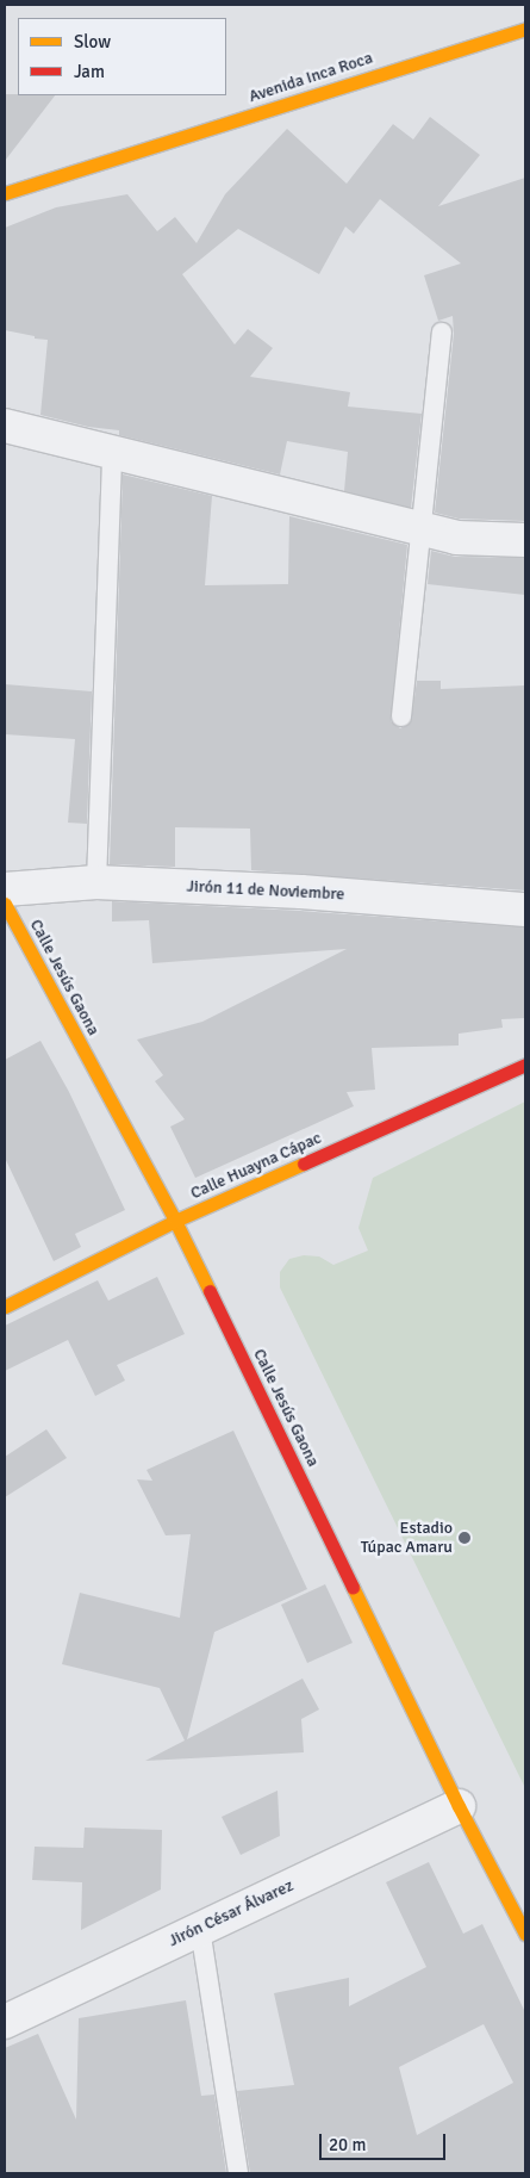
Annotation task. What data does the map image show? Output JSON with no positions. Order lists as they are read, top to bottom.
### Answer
{
  "streets": {
    "street": [
      "Avenida Inca Roca",
      "Jirón 11 de Noviembre",
      "Calle Jesús Gaona",
      "Calle Huayna Cápac",
      "Jirón César Álvarez"
    ]
  },
  "crossings": [
    ["Calle Jesús Gaona", "Calle Huayna Cápac"],
    ["Calle Jesús Gaona", "Jirón César Álvarez"]
  ],
  "places": ["Estadio Túpac Amaru"],
  "legend": ["Slow", "Jam"],
  "scale_bar": "20 m"
}
